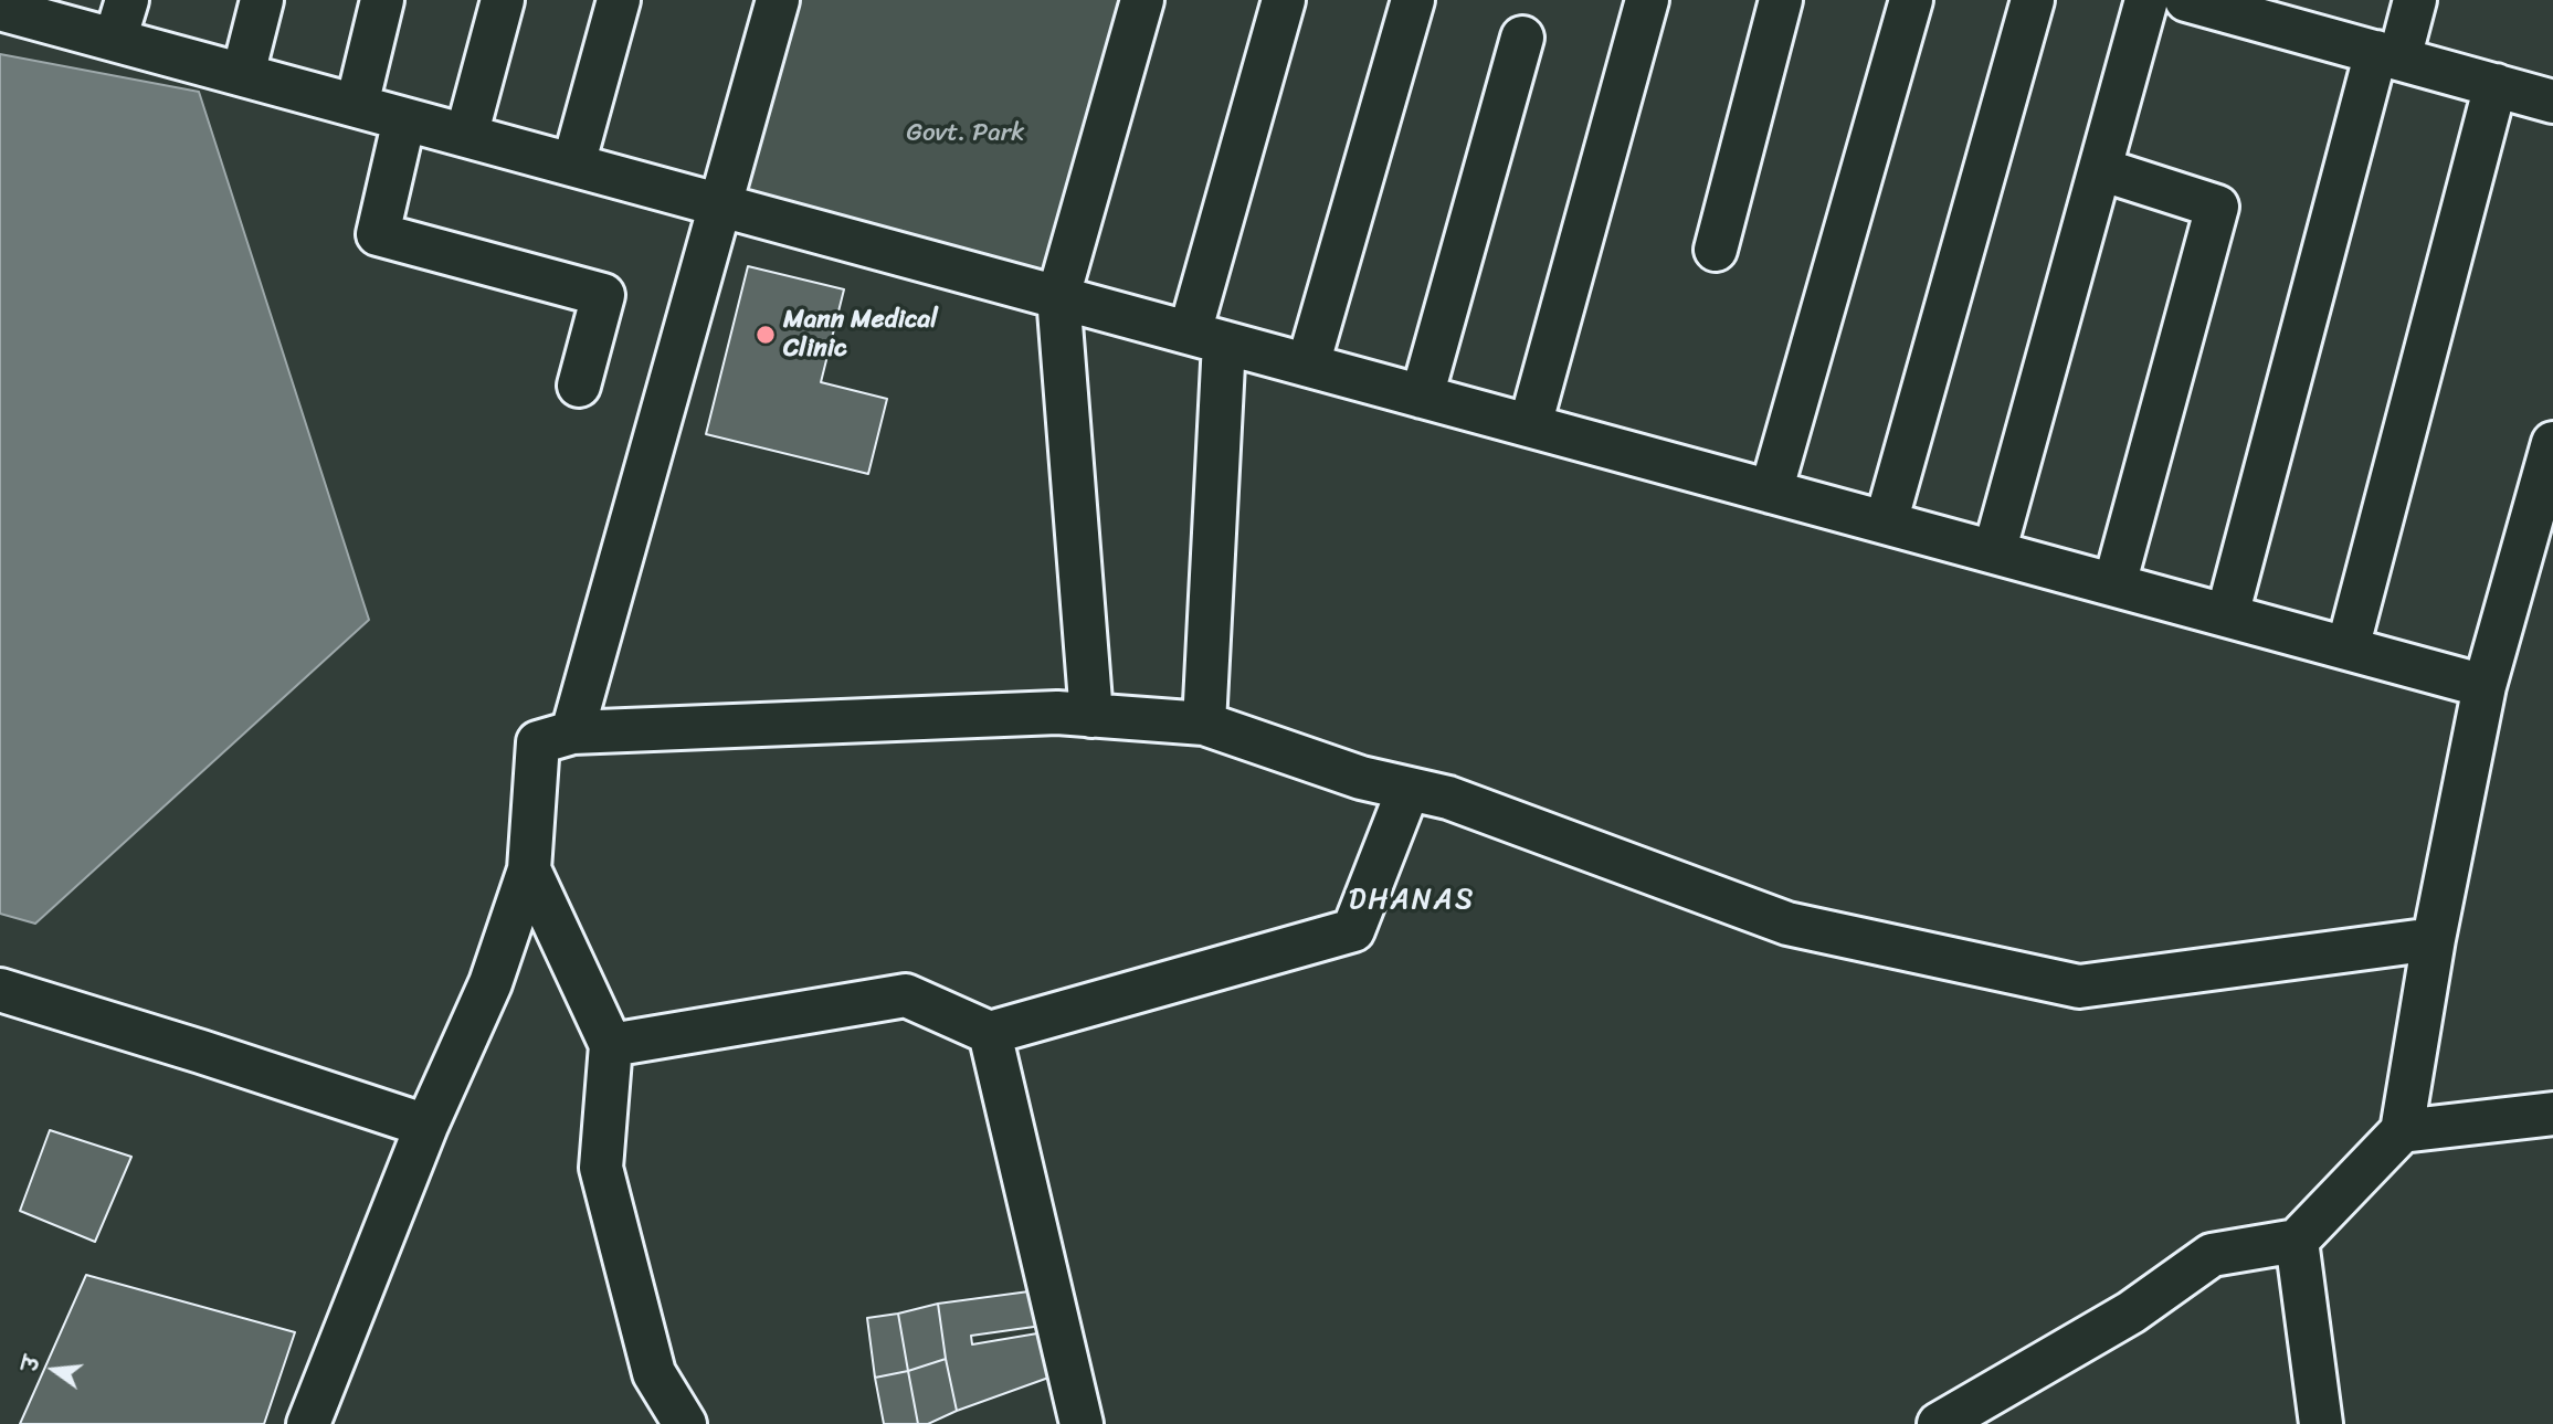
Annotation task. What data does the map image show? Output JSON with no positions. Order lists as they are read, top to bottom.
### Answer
{
  "districts": ["DHANAS"],
  "parks": ["Govt. Park"],
  "places": ["Mann Medical Clinic"],
  "north": "left"
}
